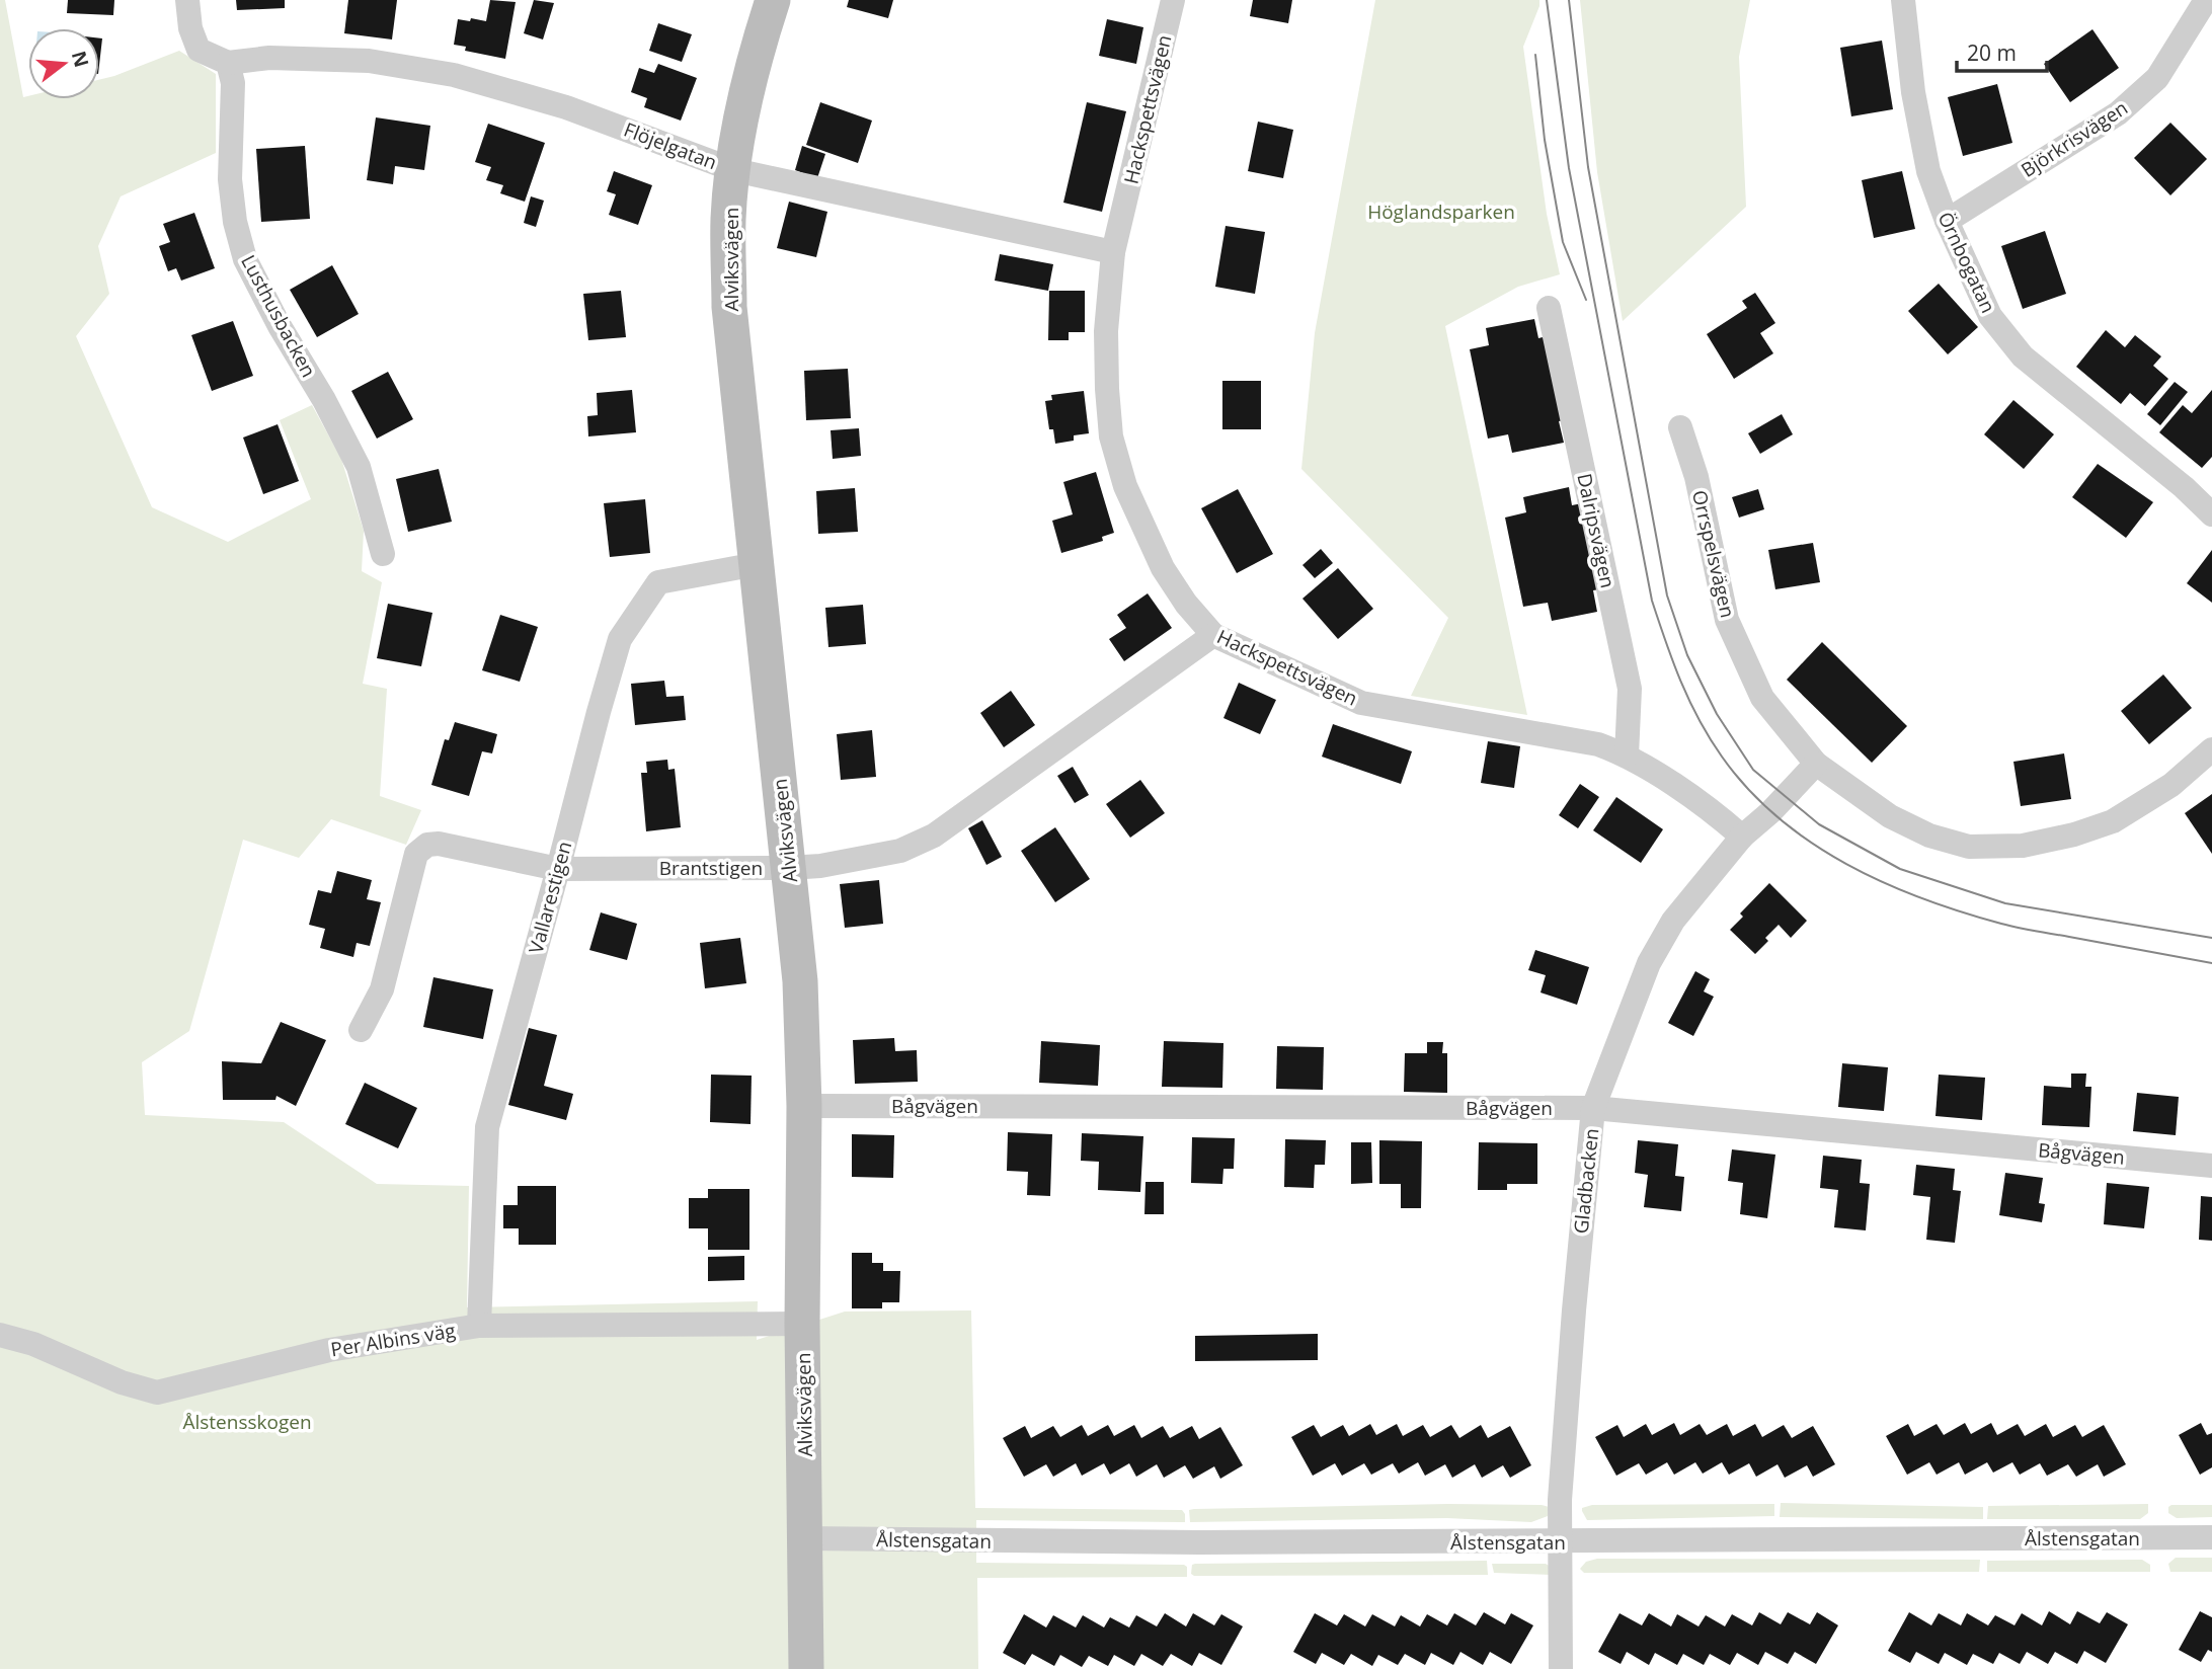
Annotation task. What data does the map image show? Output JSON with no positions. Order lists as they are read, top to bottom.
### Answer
{
  "streets": {
    "street": [
      "Hackspettsvägen",
      "Björkrisvägen",
      "Flöjelgatan",
      "Alviksvägen",
      "Örnbogatan",
      "Lusthusbacken",
      "Dalripsvägen",
      "Orrspelsvägen",
      "Brantstigen",
      "Vallarestigen",
      "Bågvägen",
      "Gladbacken",
      "Per Albins väg",
      "Ålstensgatan"
    ]
  },
  "crossings": [
    ["Hackspettsvägen", "Flöjelgatan"],
    ["Hackspettsvägen", "Dalripsvägen"],
    ["Hackspettsvägen", "Brantstigen"],
    ["Hackspettsvägen", "Gladbacken"],
    ["Björkrisvägen", "Örnbogatan"],
    ["Flöjelgatan", "Alviksvägen"],
    ["Flöjelgatan", "Lusthusbacken"],
    ["Alviksvägen", "Brantstigen"],
    ["Alviksvägen", "Vallarestigen"],
    ["Alviksvägen", "Bågvägen"],
    ["Alviksvägen", "Per Albins väg"],
    ["Alviksvägen", "Ålstensgatan"],
    ["Orrspelsvägen", "Gladbacken"],
    ["Brantstigen", "Vallarestigen"],
    ["Vallarestigen", "Per Albins väg"],
    ["Bågvägen", "Gladbacken"],
    ["Gladbacken", "Ålstensgatan"]
  ],
  "parks": ["Höglandsparken", "Ålstensskogen"],
  "scale_bar": "20 m",
  "north": "right"
}
